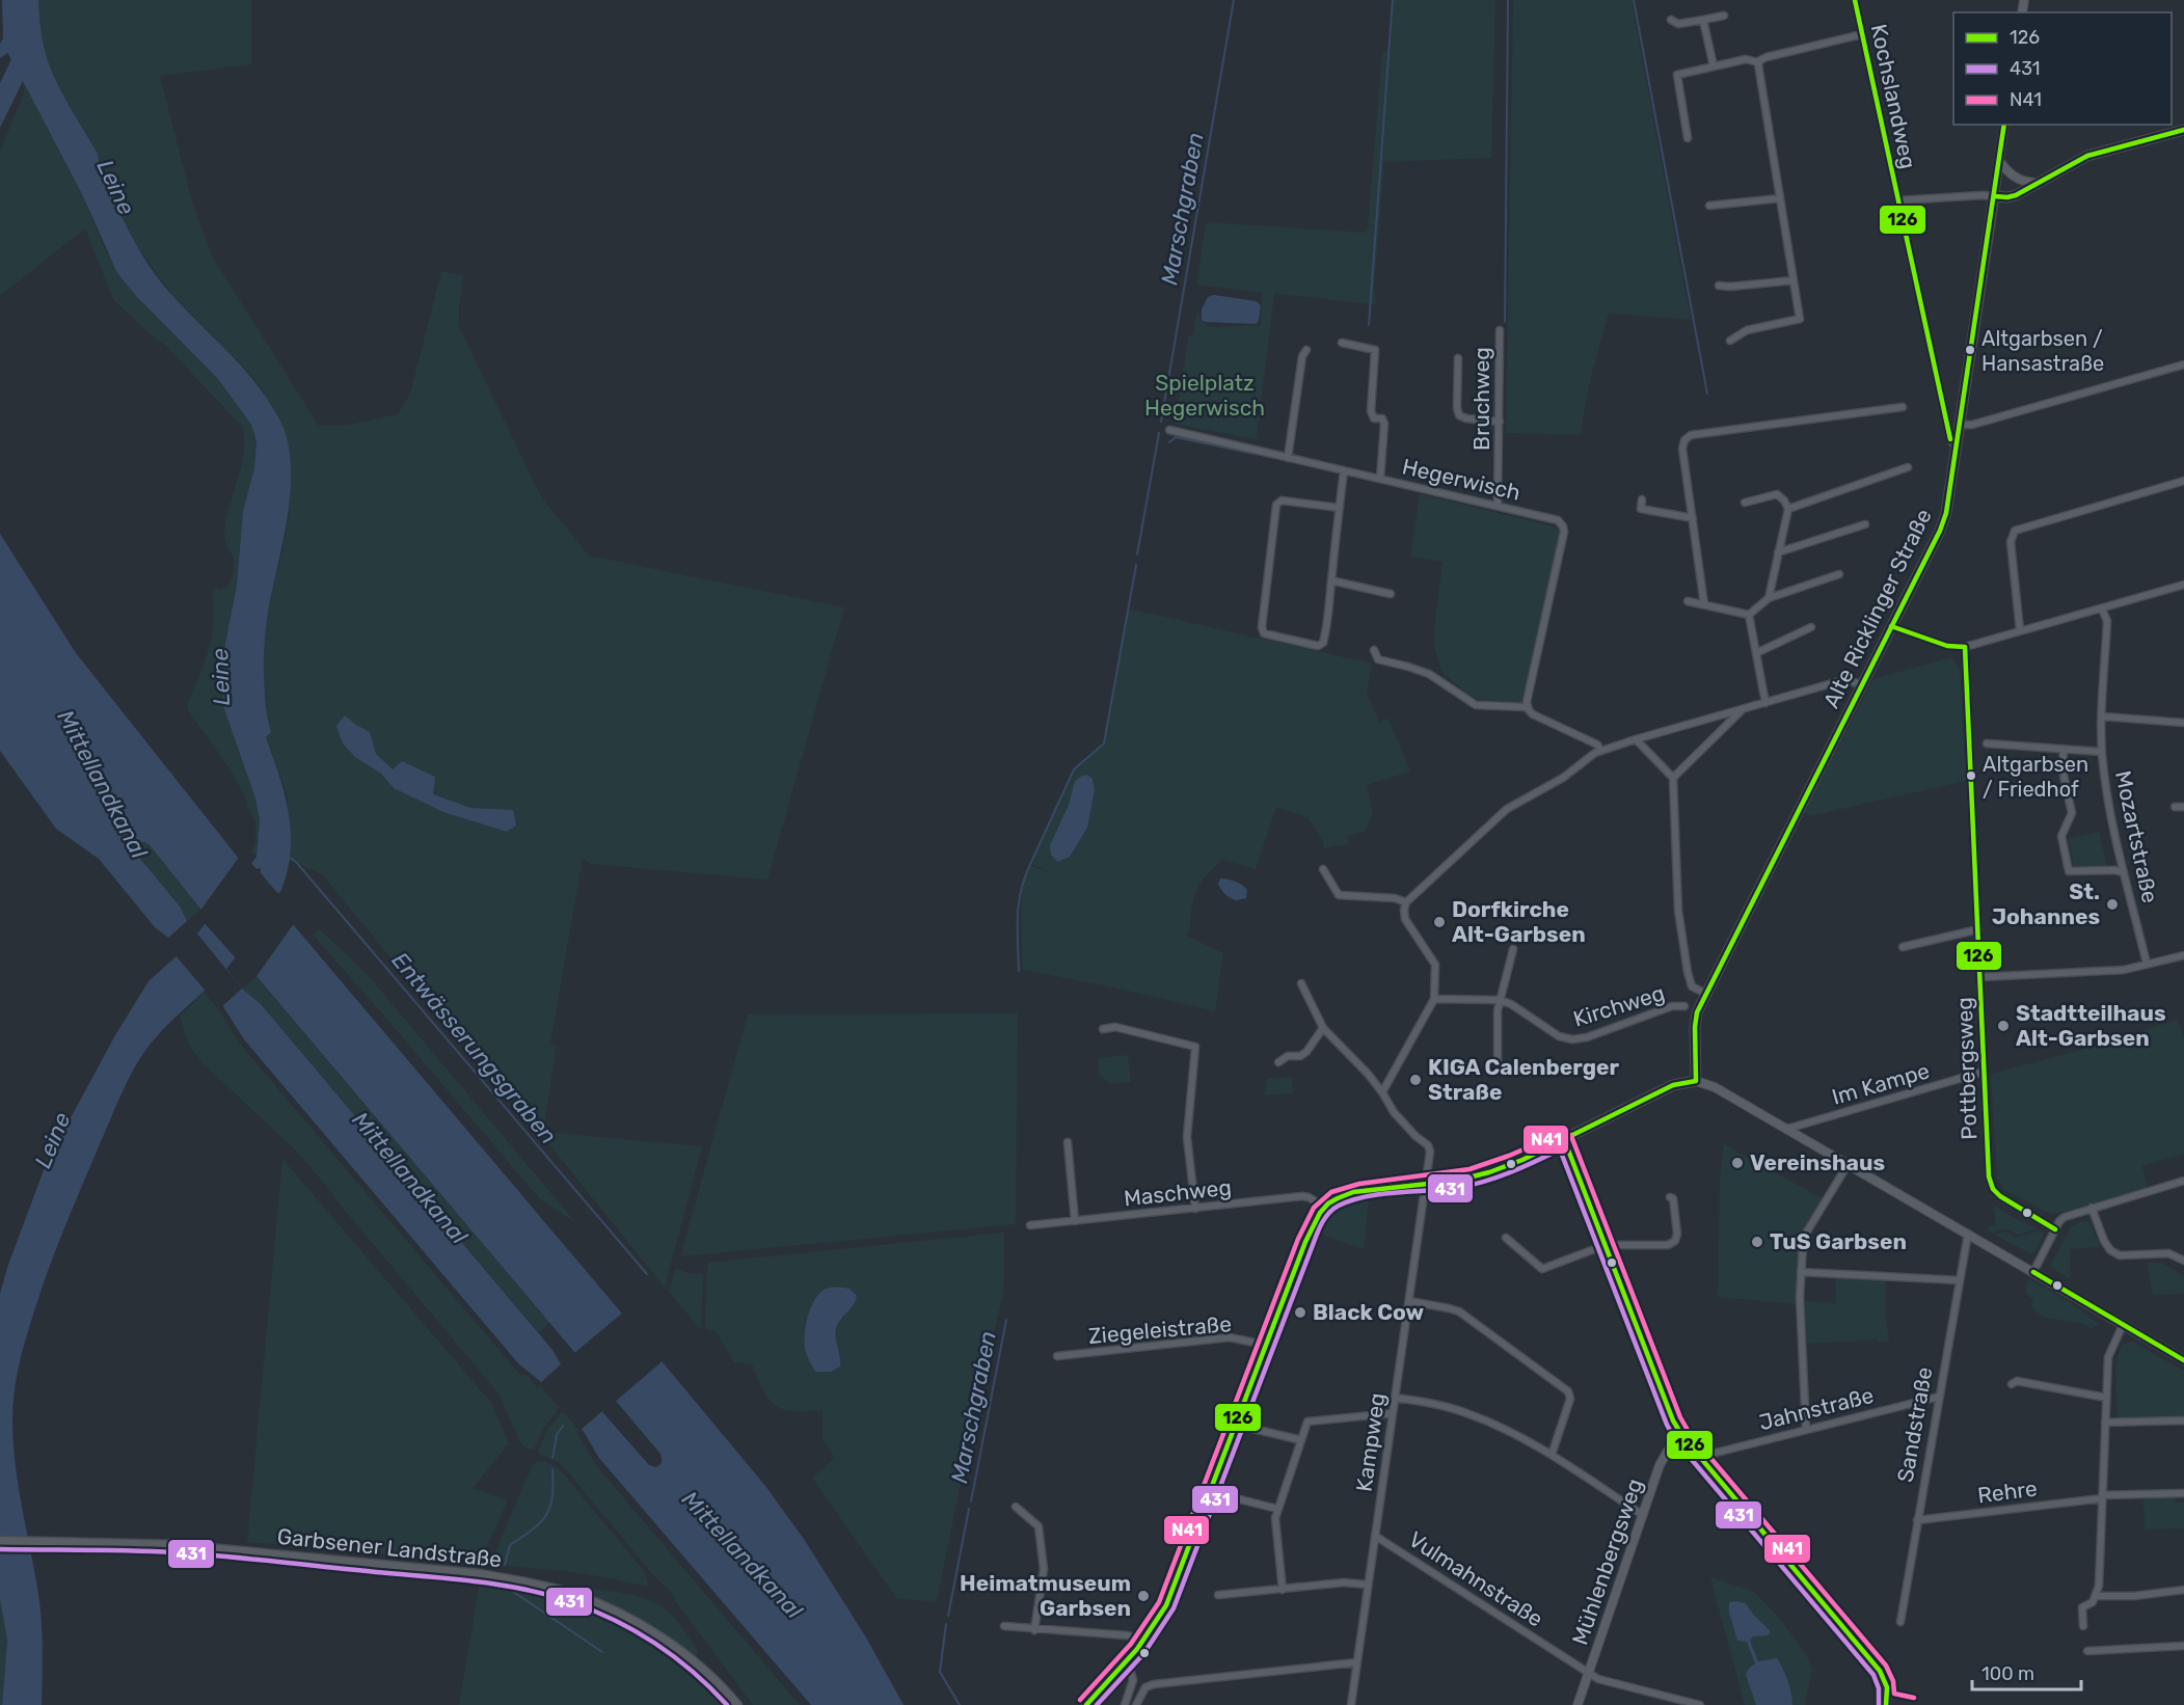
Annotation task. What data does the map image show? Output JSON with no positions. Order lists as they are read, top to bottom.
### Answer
{
  "streets": {
    "main road": ["Alte Ricklinger Straße", "Garbsener Landstraße"],
    "street": [
      "Kochslandweg",
      "Bruchweg",
      "Hegerwisch",
      "Mozartstraße",
      "Kirchweg",
      "Pottbergsweg",
      "Im Kampe",
      "Maschweg",
      "Ziegeleistraße",
      "Jahnstraße",
      "Sandstraße",
      "Kampweg",
      "Rehre",
      "Mühlenbergsweg",
      "Vulmahnstraße"
    ]
  },
  "crossings": [
    ["Kochslandweg", "Alte Ricklinger Straße"],
    ["Bruchweg", "Hegerwisch"],
    ["Pottbergsweg", "Im Kampe"],
    ["Jahnstraße", "Sandstraße"],
    ["Sandstraße", "Rehre"],
    ["Kampweg", "Vulmahnstraße"],
    ["Mühlenbergsweg", "Vulmahnstraße"]
  ],
  "water": [
    "Leine",
    "Marschgraben",
    "Mittellandkanal",
    "Entwässerungsgraben"
  ],
  "parks": ["Spielplatz Hegerwisch"],
  "places": [
    "Altgarbsen / Hansastraße",
    "Altgarbsen / Friedhof",
    "St. Johannes",
    "Dorfkirche Alt-Garbsen",
    "Stadtteilhaus Alt-Garbsen",
    "KIGA Calenberger Straße",
    "Vereinshaus",
    "TuS Garbsen",
    "Black Cow",
    "Heimatmuseum Garbsen"
  ],
  "lines": ["transit line 126", "transit line N41", "transit line 431"],
  "legend": ["126", "431", "N41"],
  "scale_bar": "100 m"
}
